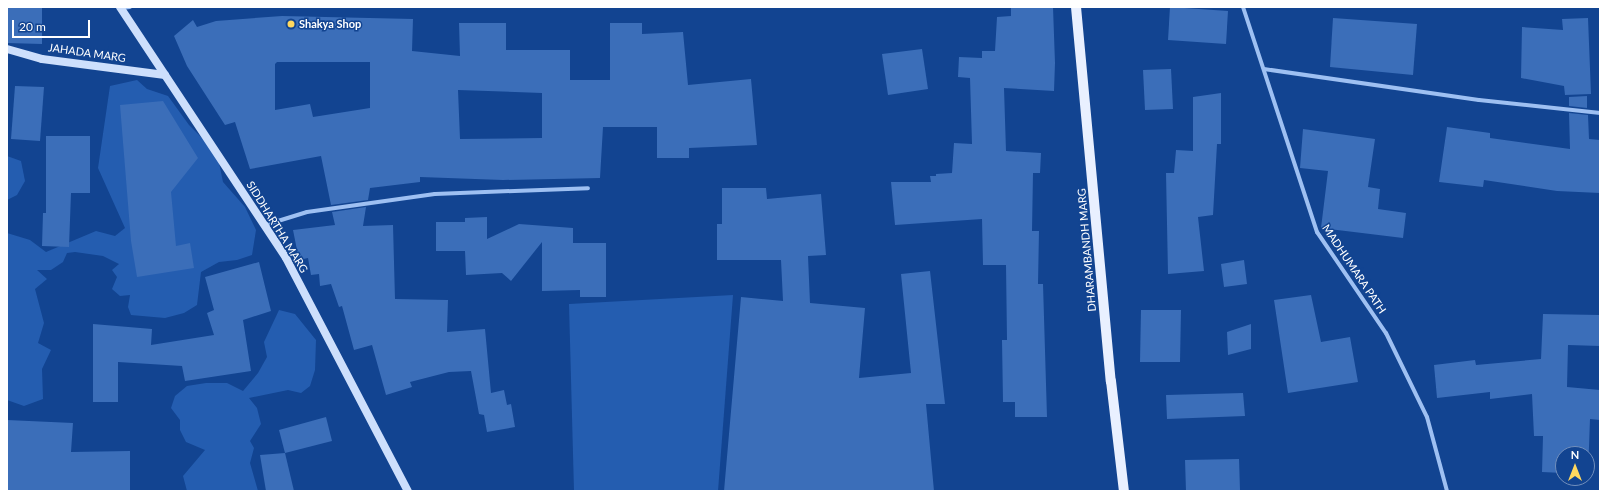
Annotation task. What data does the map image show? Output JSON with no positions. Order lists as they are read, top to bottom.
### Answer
{
  "streets": {
    "main road": ["DHARAMBANDH MARG"],
    "street": ["JAHADA MARG", "SIDDHARTHA MARG", "MADHUMARA PATH"]
  },
  "crossings": [
    ["JAHADA MARG", "SIDDHARTHA MARG"]
  ],
  "places": ["Shakya Shop"],
  "scale_bar": "20 m",
  "north": "top"
}
